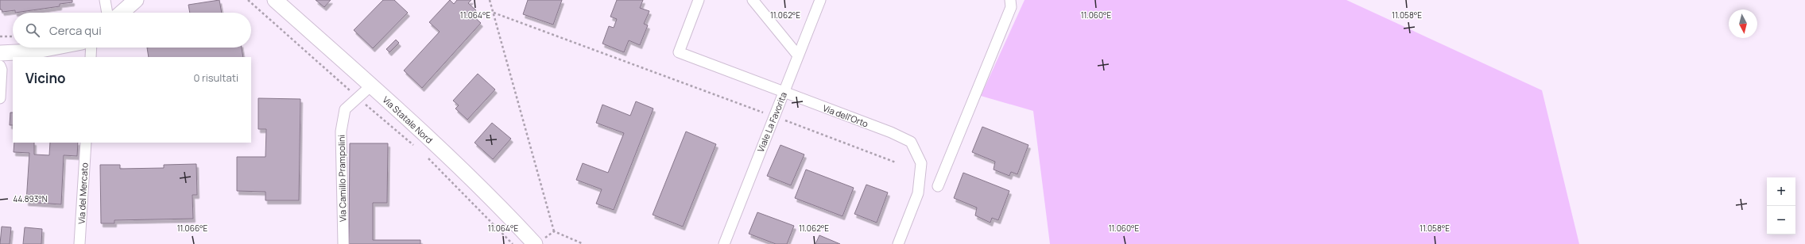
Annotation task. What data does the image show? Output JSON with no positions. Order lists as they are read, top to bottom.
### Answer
{
  "streets": {
    "main road": ["Via Statale Nord"],
    "street": [
      "Via dell'Orto",
      "Viale La Favorita",
      "Via Camillo Prampolini",
      "Via del Mercato"
    ]
  },
  "crossings": [
    ["Via dell'Orto", "Viale La Favorita"],
    ["Via Statale Nord", "Via Camillo Prampolini"]
  ],
  "north": "bottom",
  "page": {
    "search": "Cerca qui",
    "heading": ["Vicino", "0 risultati"],
    "map_buttons": ["+", "−"]
  },
  "coordinates": [
    "11.064°E",
    "11.062°E",
    "11.060°E",
    "11.058°E",
    "44.893°N",
    "11.066°E"
  ]
}
